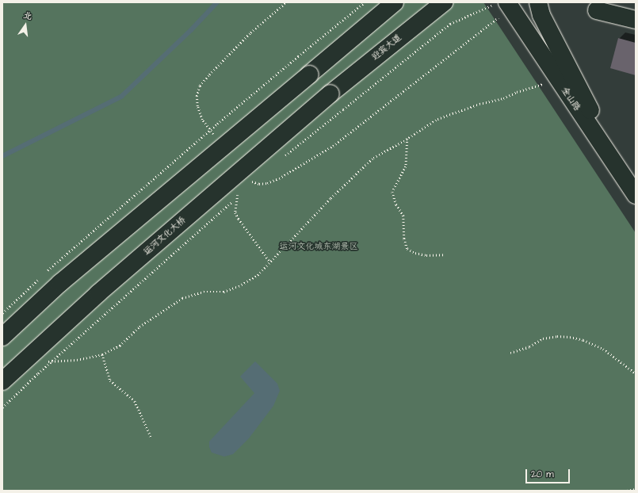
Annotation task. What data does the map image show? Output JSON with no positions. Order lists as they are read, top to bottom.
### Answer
{
  "streets": {
    "main road": ["迎宾大道", "金山路", "运河文化大桥"]
  },
  "crossings": [
    ["迎宾大道", "运河文化大桥"]
  ],
  "parks": ["运河文化城东湖景区"],
  "scale_bar": "20 m",
  "north": "top"
}
